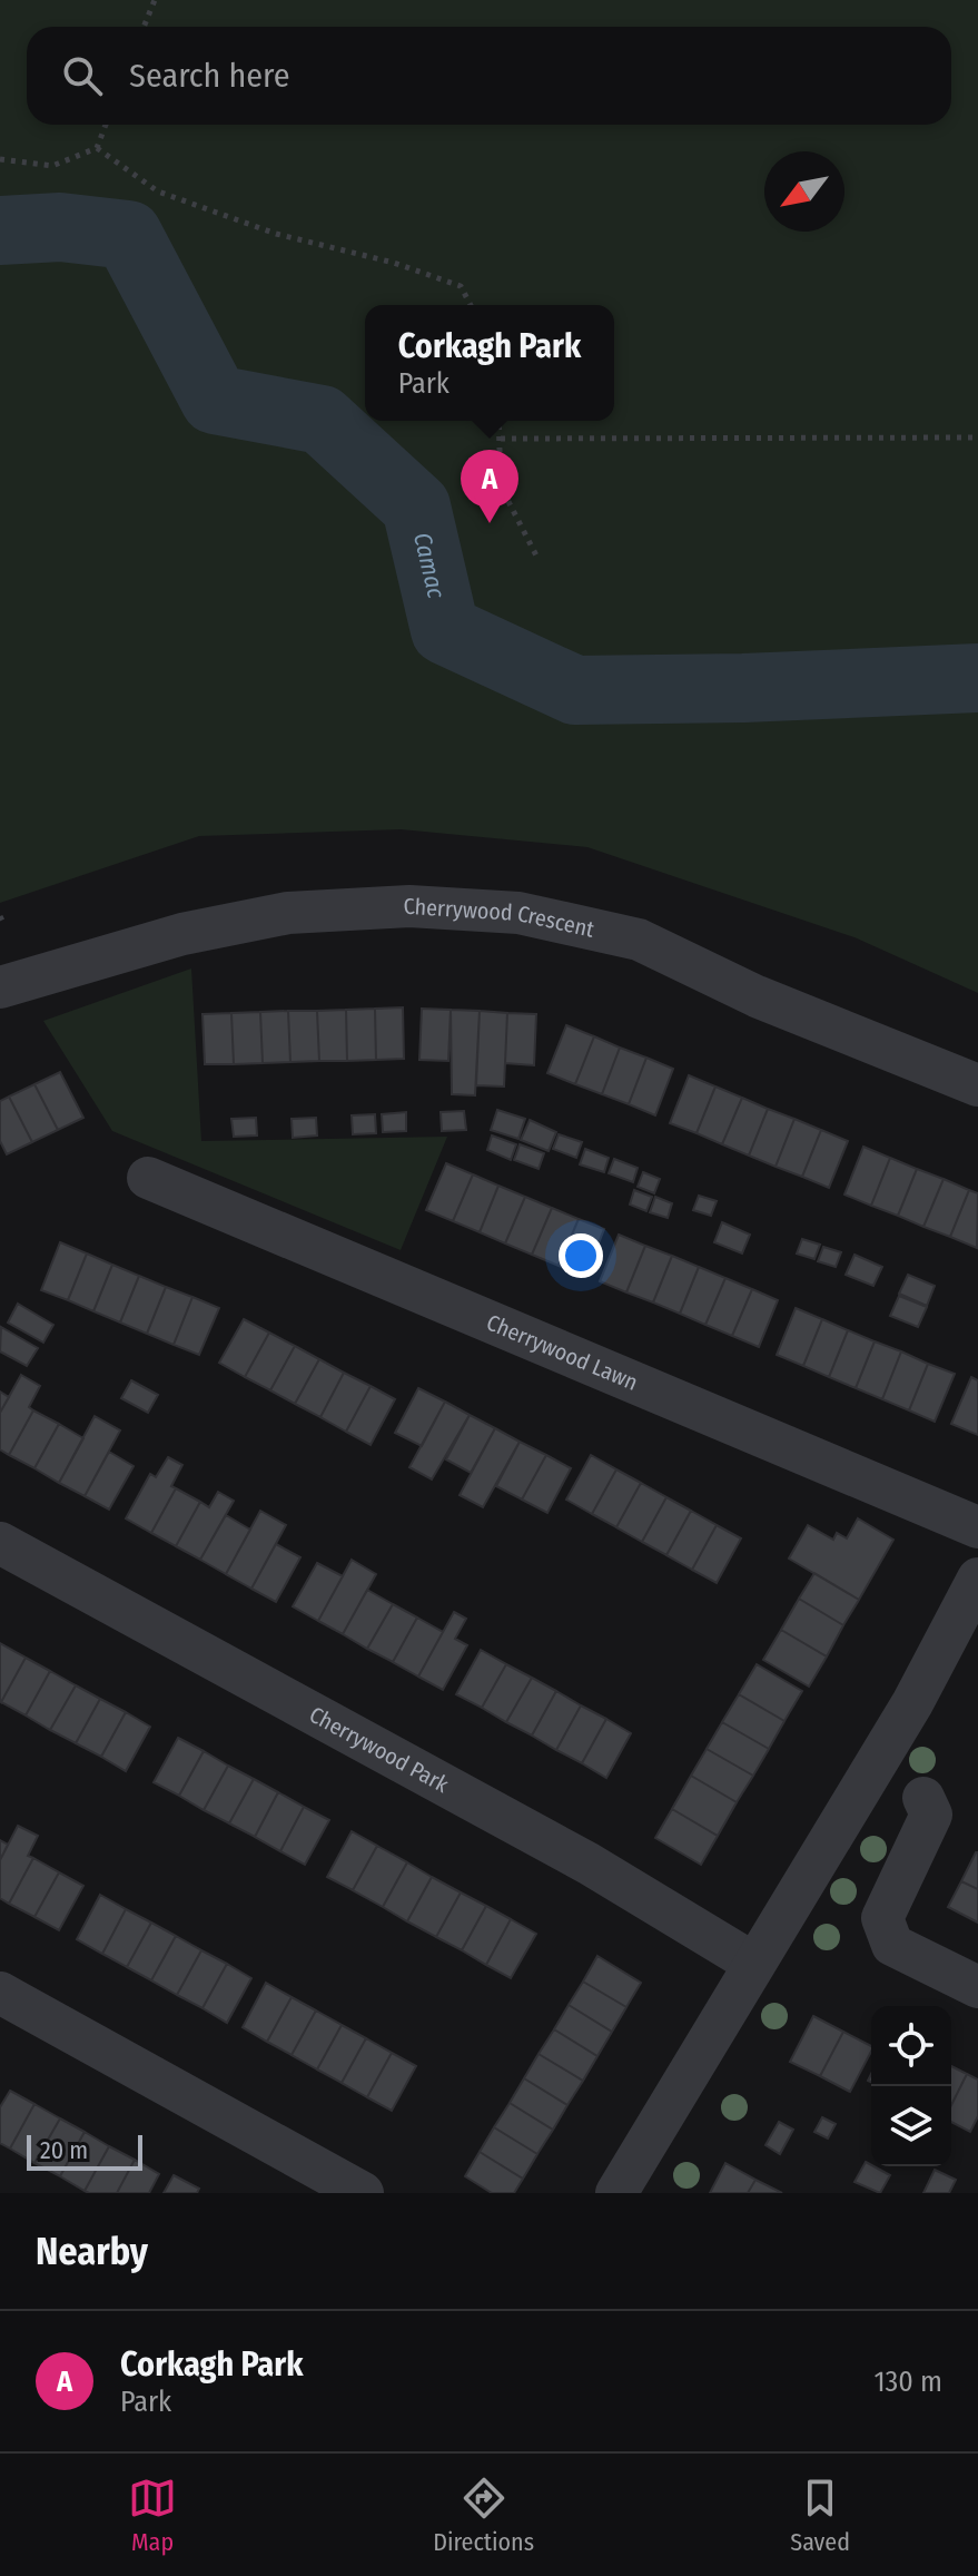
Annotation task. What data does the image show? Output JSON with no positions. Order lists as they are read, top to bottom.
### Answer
{
  "streets": {
    "street": ["Cherrywood Crescent", "Cherrywood Lawn", "Cherrywood Park"]
  },
  "water": ["Camac"],
  "scale_bar": "20 m",
  "north": "bottom left",
  "page": {
    "search": "Search here",
    "popup": ["Corkagh Park", "Park"],
    "pins": "A",
    "scale": "20 m",
    "heading": "Nearby",
    "list": [
      {
        "mark": "A",
        "name": "Corkagh Park",
        "note": "Park",
        "value": "130 m"
      }
    ],
    "nav": ["Map", "Directions", "Saved"]
  }
}
